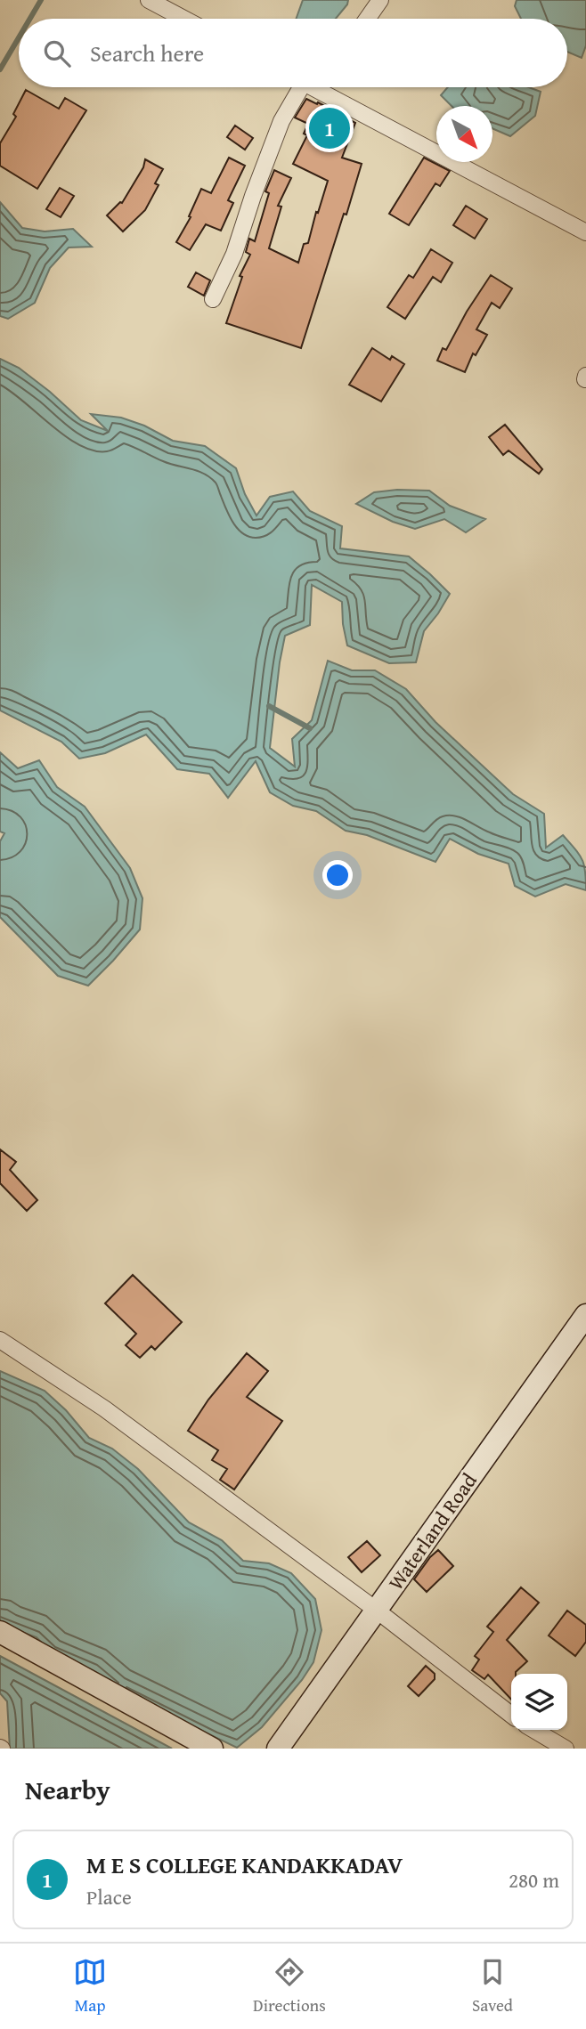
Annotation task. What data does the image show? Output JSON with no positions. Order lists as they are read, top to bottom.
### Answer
{
  "streets": {
    "main road": ["Waterland Road"]
  },
  "north": "bottom right",
  "page": {
    "search": "Search here",
    "pins": "1",
    "heading": "Nearby",
    "list": [
      {
        "mark": "1",
        "name": "M E S COLLEGE KANDAKKADAV",
        "note": "Place",
        "value": "280 m"
      }
    ],
    "nav": ["Map", "Directions", "Saved"]
  }
}
